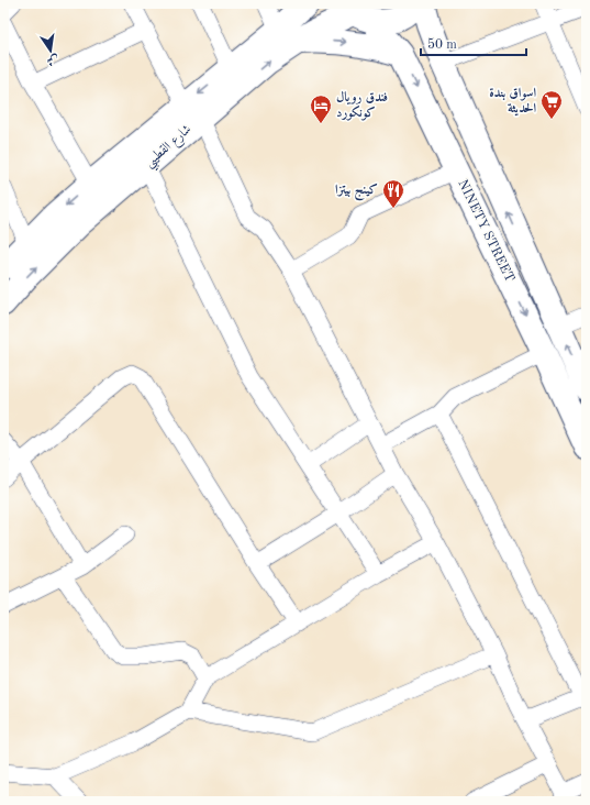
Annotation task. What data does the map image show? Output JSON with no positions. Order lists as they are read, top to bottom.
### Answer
{
  "streets": {
    "main road": ["شارع القطيبي", "NINETY STREET"]
  },
  "crossings": [
    ["شارع القطيبي", "NINETY STREET"]
  ],
  "places": {
    "supermarket": ["اسواق بندة الحديثة"],
    "hotel": ["فندق رويال كونكورد"],
    "restaurant": ["كينج بيتزا"]
  },
  "scale_bar": "50 m",
  "north": "bottom"
}
